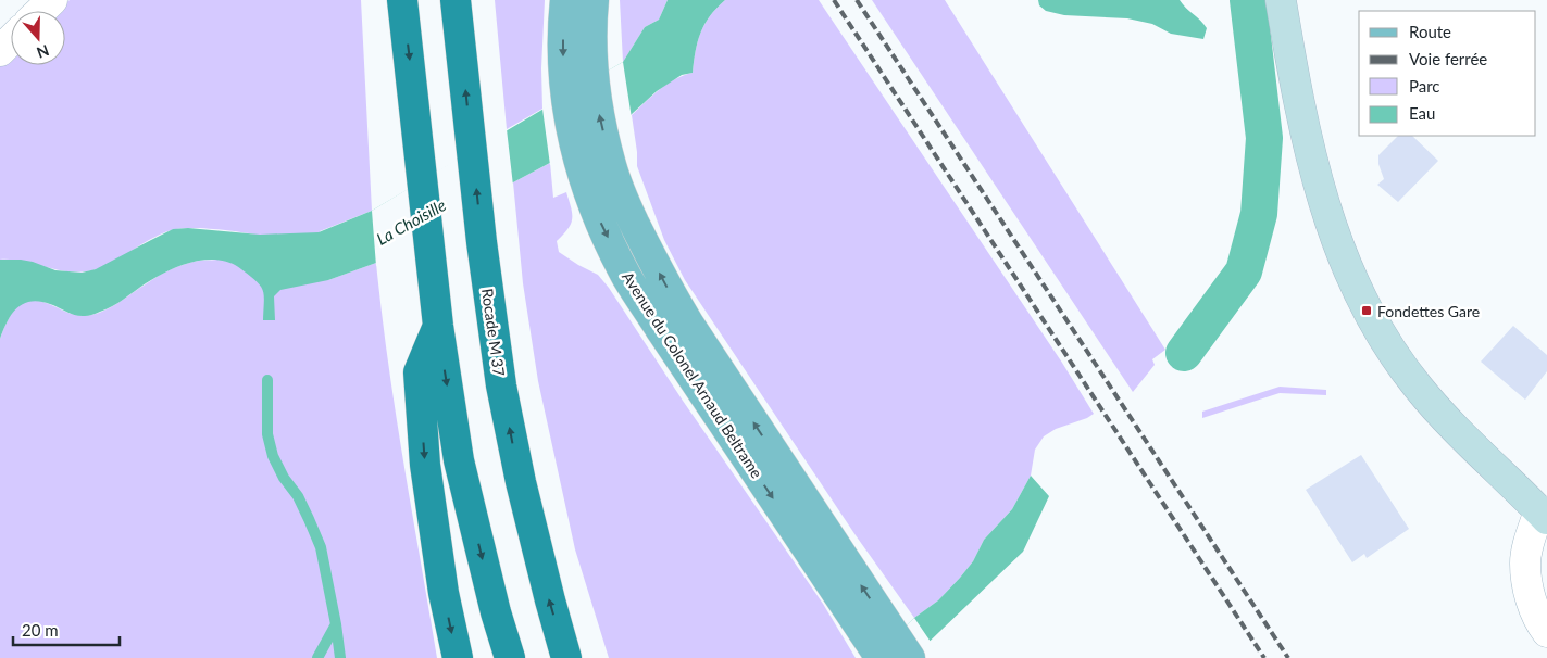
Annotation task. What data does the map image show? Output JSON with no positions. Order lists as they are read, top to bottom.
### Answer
{
  "streets": {
    "highway": ["Rocade M 37"],
    "main road": ["Avenue du Colonel Arnaud Beltrame"]
  },
  "water": ["La Choisille"],
  "places": {
    "transit": ["Fondettes Gare"]
  },
  "legend": [
    "Route",
    "Voie ferrée",
    "Parc",
    "Eau"
  ],
  "scale_bar": "20 m",
  "north": "bottom"
}
